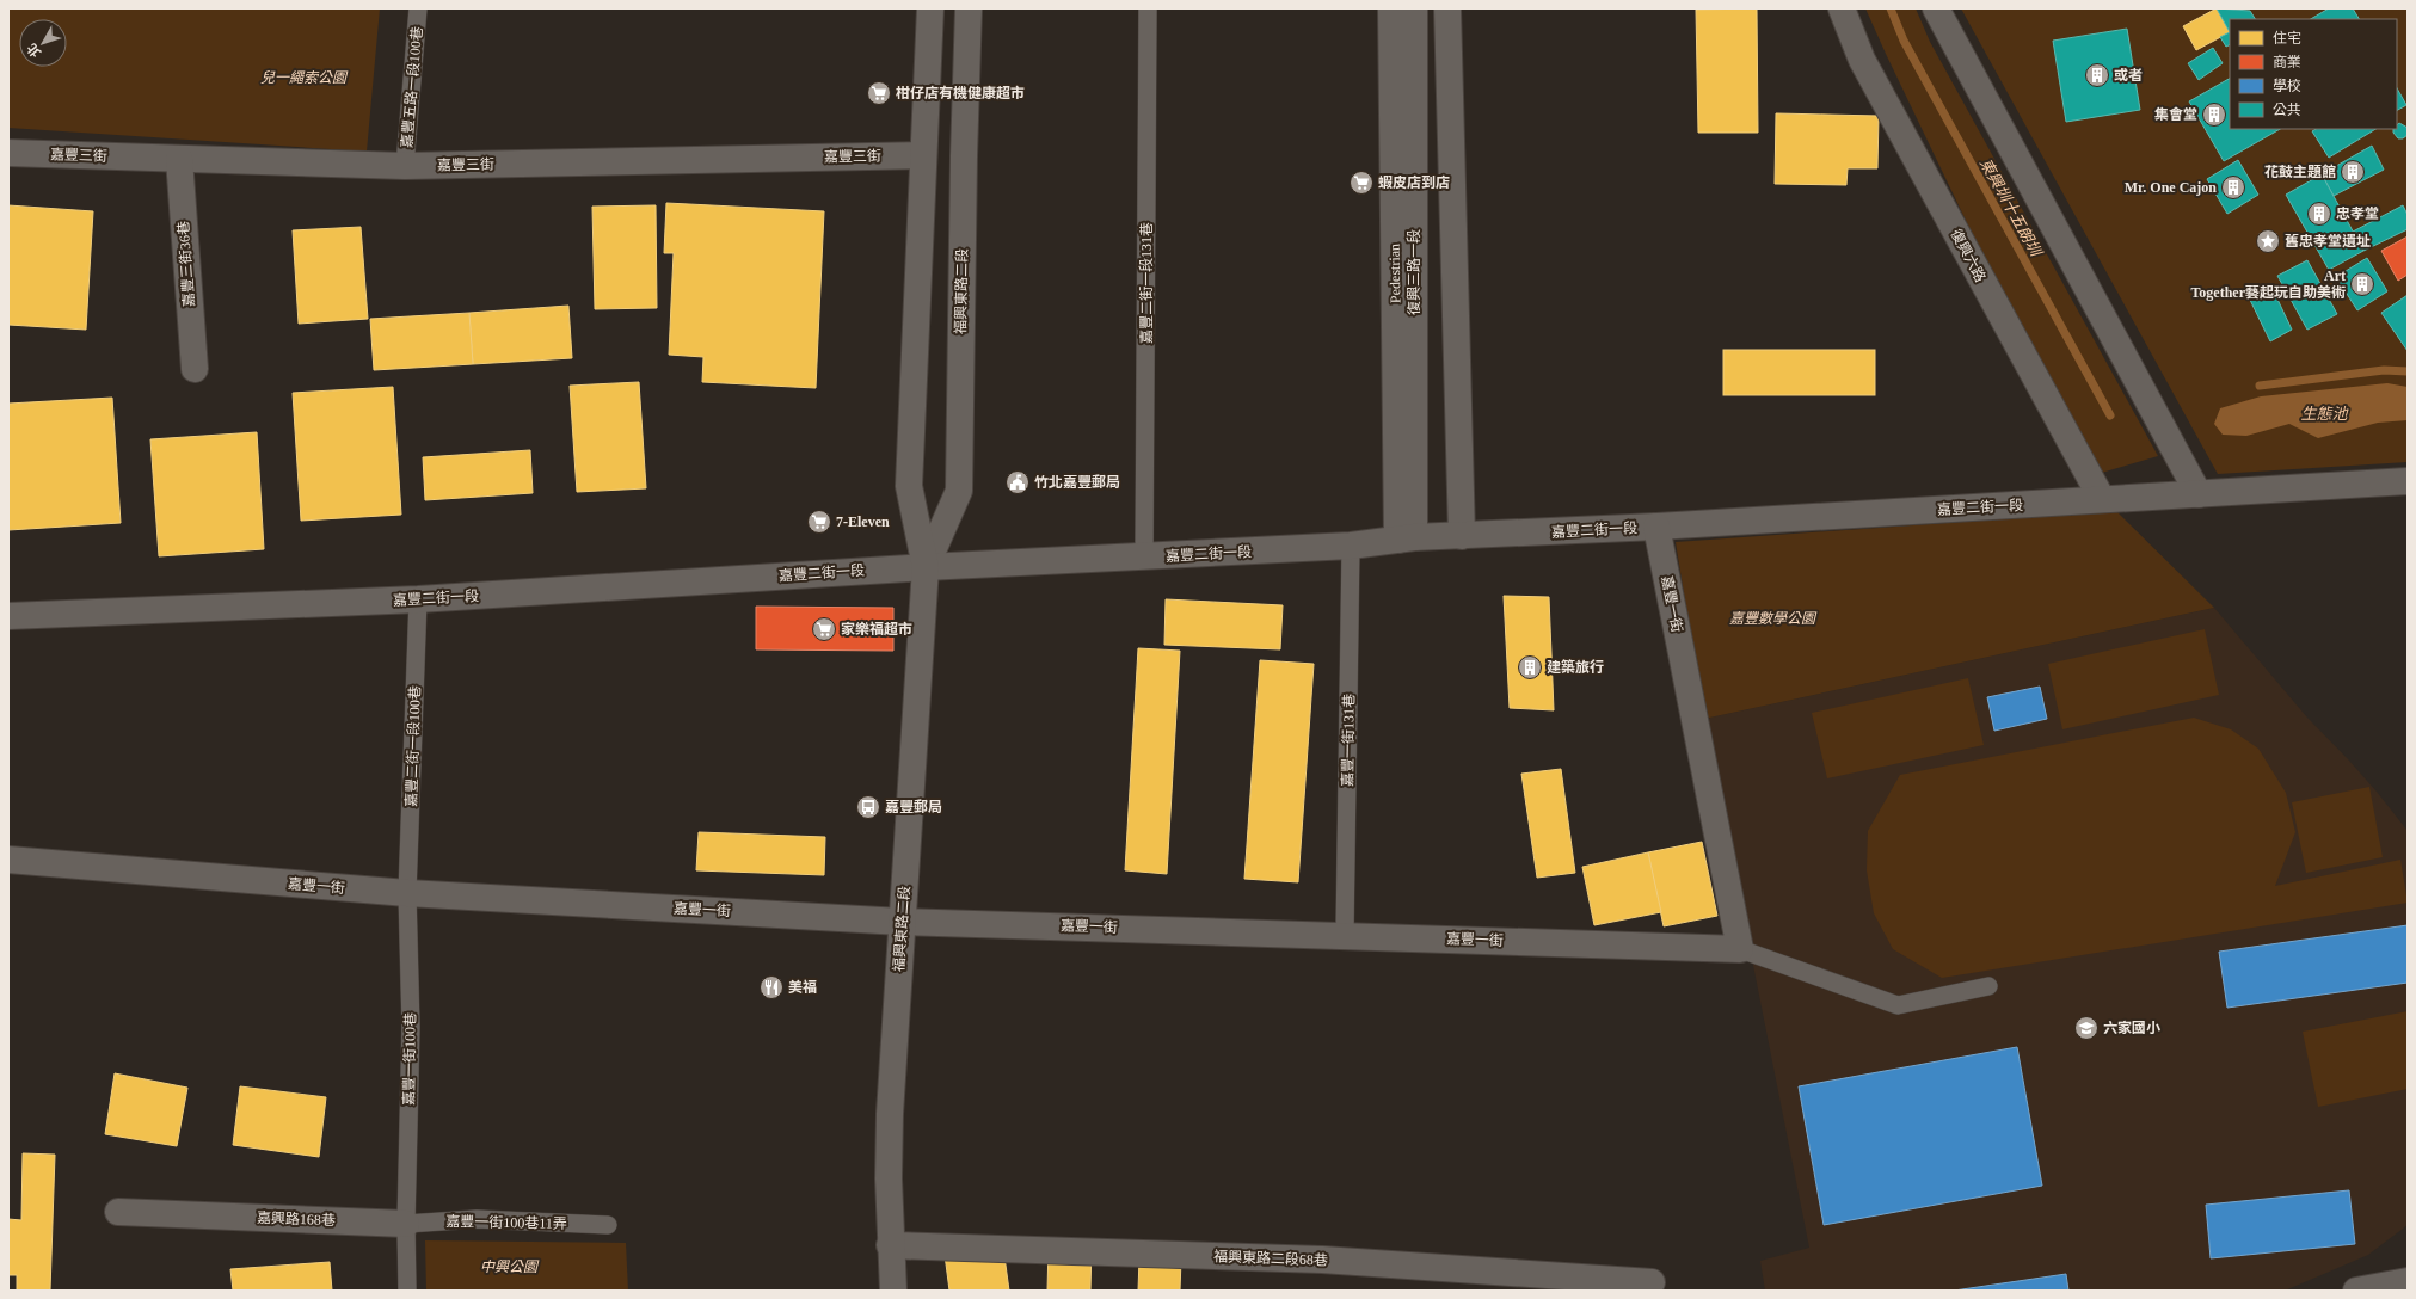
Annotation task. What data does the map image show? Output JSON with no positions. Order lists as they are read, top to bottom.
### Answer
{
  "streets": {
    "street": [
      "嘉豐三街",
      "復興六路",
      "嘉豐三街36巷",
      "復興三路一段",
      "Pedestrian",
      "福興東路二段",
      "嘉豐二街一段",
      "嘉豐一街",
      "嘉興路168巷",
      "福興東路二段68巷"
    ],
    "lane": [
      "嘉豐五路一段100巷",
      "嘉豐二街一段131巷",
      "嘉豐一街131巷",
      "嘉豐二街一段100巷",
      "嘉豐一街100巷",
      "嘉豐一街100巷11弄"
    ]
  },
  "crossings": [
    ["嘉豐五路一段100巷", "嘉豐三街"],
    ["嘉豐三街", "嘉豐三街36巷"],
    ["嘉豐三街", "福興東路二段"],
    ["復興六路", "嘉豐二街一段"],
    ["復興三路一段", "Pedestrian"],
    ["復興三路一段", "嘉豐二街一段"],
    ["Pedestrian", "嘉豐二街一段"],
    ["嘉豐二街一段131巷", "嘉豐二街一段"],
    ["福興東路二段", "嘉豐二街一段"],
    ["福興東路二段", "嘉豐一街"],
    ["福興東路二段", "福興東路二段68巷"],
    ["嘉豐二街一段", "嘉豐一街"],
    ["嘉豐二街一段", "嘉豐一街131巷"],
    ["嘉豐二街一段", "嘉豐二街一段100巷"],
    ["嘉豐一街", "嘉豐一街131巷"],
    ["嘉豐一街", "嘉豐二街一段100巷"],
    ["嘉豐一街", "嘉豐一街100巷"],
    ["嘉豐二街一段100巷", "嘉豐一街100巷"],
    ["嘉豐一街100巷", "嘉興路168巷"],
    ["嘉豐一街100巷", "嘉豐一街100巷11弄"],
    ["嘉興路168巷", "嘉豐一街100巷11弄"]
  ],
  "water": ["東興圳十五朗圳", "生態池"],
  "parks": ["兒一繩索公園", "嘉豐數學公園", "中興公園"],
  "places": {
    "building": [
      "或者",
      "集會堂",
      "花鼓主題館",
      "Mr. One Cajon",
      "忠孝堂",
      "Art Together藝起玩自助美術",
      "建築旅行"
    ],
    "supermarket": [
      "柑仔店有機健康超市",
      "蝦皮店到店",
      "7-Eleven",
      "家樂福超市"
    ],
    "place": ["舊忠孝堂遺址"],
    "public building": ["竹北嘉豐郵局"],
    "bus stop": ["嘉豐郵局"],
    "restaurant": ["美福"],
    "school or university": ["六家國小"]
  },
  "legend": [
    "住宅",
    "商業",
    "學校",
    "公共"
  ],
  "north": "bottom left"
}
